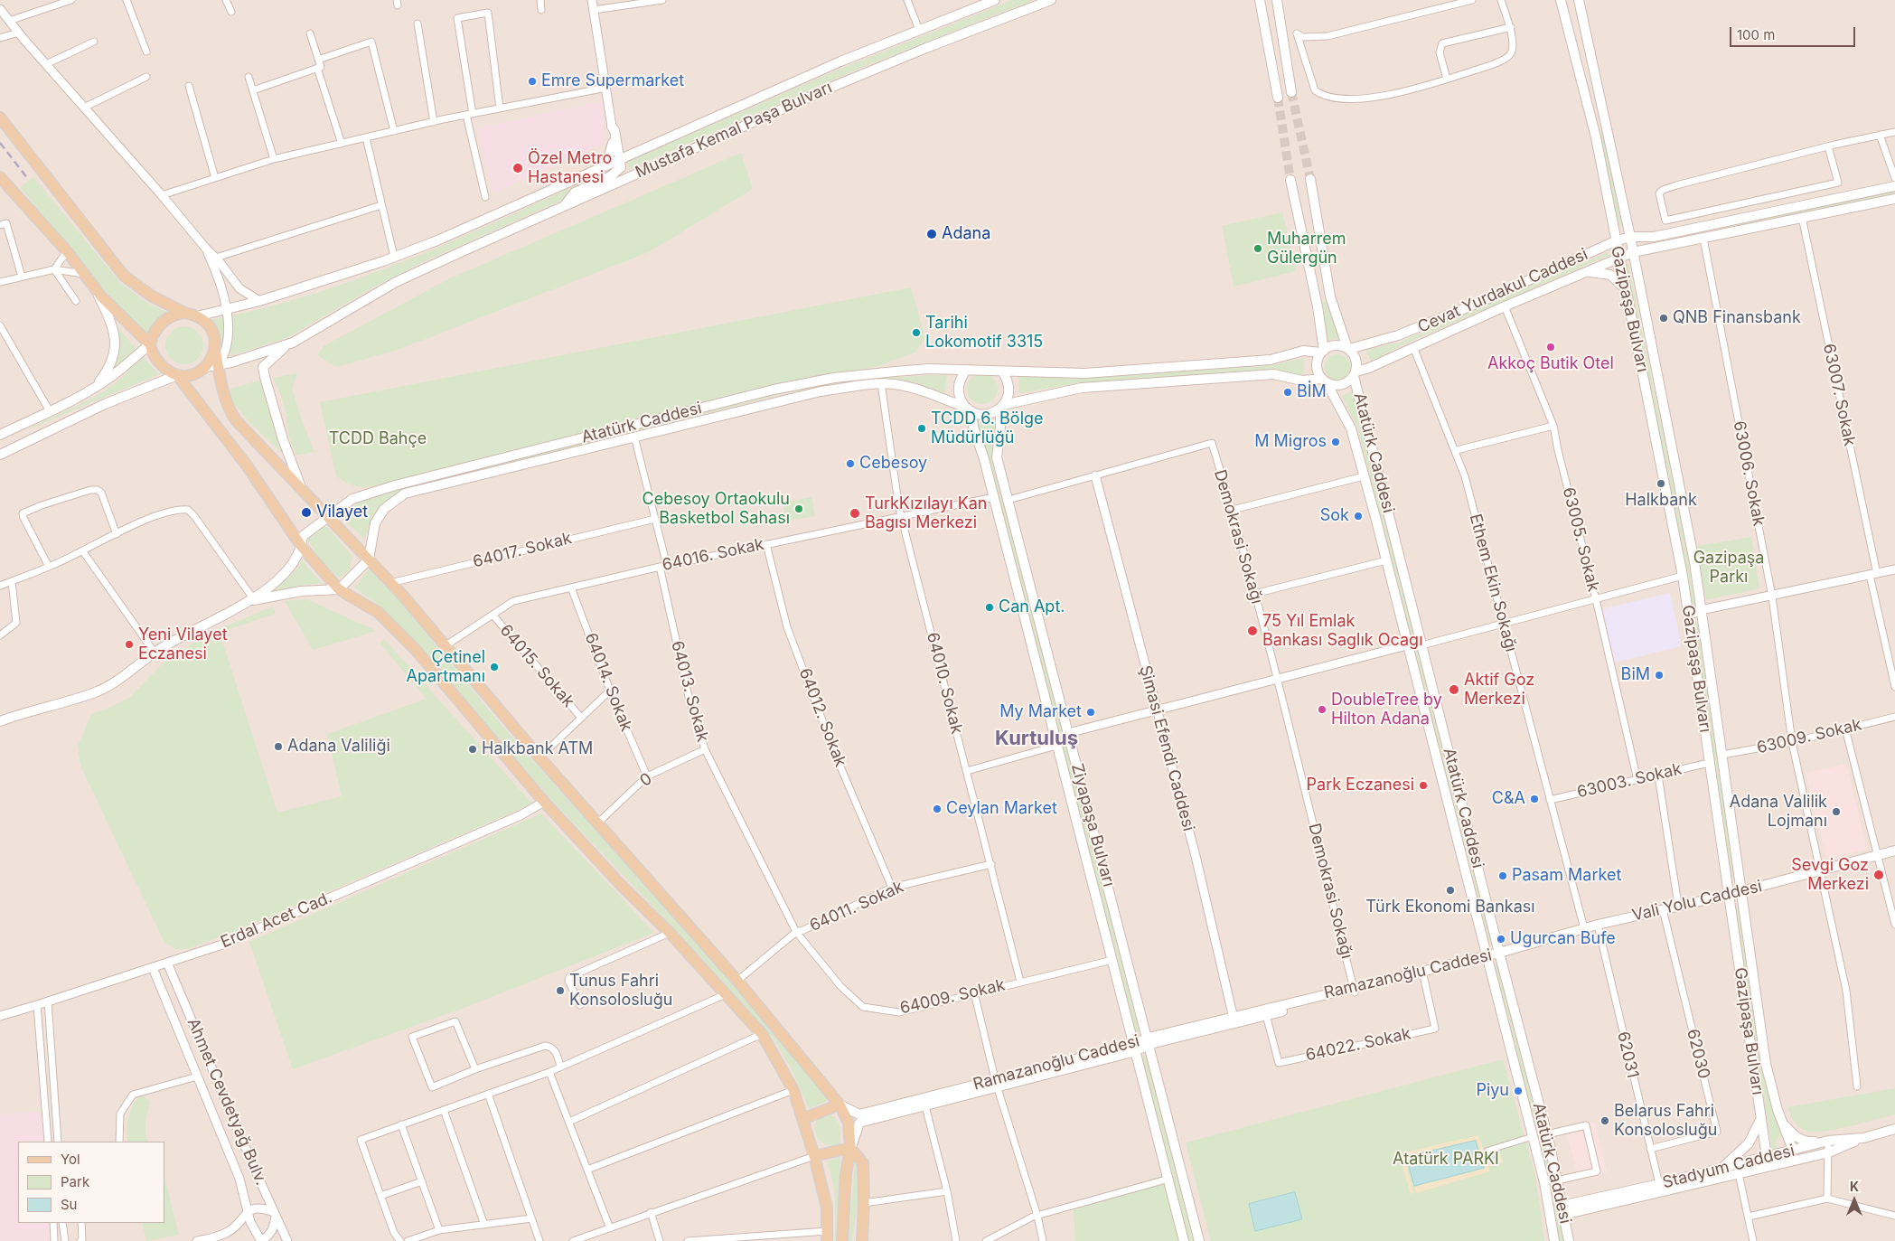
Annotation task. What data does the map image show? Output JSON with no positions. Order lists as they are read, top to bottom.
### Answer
{
  "streets": {
    "main road": [
      "Mustafa Kemal Paşa Bulvarı",
      "Cevat Yurdakul Caddesi",
      "Gazipaşa Bulvarı",
      "Atatürk Caddesi",
      "Ziyapaşa Bulvarı",
      "Vali Yolu Caddesi",
      "Ramazanoğlu Caddesi",
      "Stadyum Caddesi"
    ],
    "street": [
      "63007. Sokak",
      "63006. Sokak",
      "Demokrasi Sokağı",
      "63005. Sokak",
      "64017. Sokak",
      "64016. Sokak",
      "Ethem Ekin Sokağı",
      "64015. Sokak",
      "64014. Sokak",
      "64010. Sokak",
      "64013. Sokak",
      "64012. Sokak",
      "63009. Sokak",
      "Şimasi Efendi Caddesi",
      "0",
      "63003. Sokak",
      "64011. Sokak",
      "Erdal Acet Cad.",
      "64009. Sokak",
      "64022. Sokak",
      "62030",
      "62031",
      "Ahmet Cevdetyağ Bulv."
    ]
  },
  "crossings": [
    ["Cevat Yurdakul Caddesi", "Gazipaşa Bulvarı"],
    ["Cevat Yurdakul Caddesi", "63007. Sokak"],
    ["Cevat Yurdakul Caddesi", "Atatürk Caddesi"],
    ["Cevat Yurdakul Caddesi", "63006. Sokak"],
    ["Cevat Yurdakul Caddesi", "63005. Sokak"],
    ["Cevat Yurdakul Caddesi", "Ethem Ekin Sokağı"],
    ["Gazipaşa Bulvarı", "63009. Sokak"],
    ["Gazipaşa Bulvarı", "63003. Sokak"],
    ["Gazipaşa Bulvarı", "Vali Yolu Caddesi"],
    ["Gazipaşa Bulvarı", "Stadyum Caddesi"],
    ["Atatürk Caddesi", "64010. Sokak"],
    ["Atatürk Caddesi", "64013. Sokak"],
    ["Atatürk Caddesi", "Ziyapaşa Bulvarı"],
    ["Atatürk Caddesi", "Vali Yolu Caddesi"],
    ["Atatürk Caddesi", "Ramazanoğlu Caddesi"],
    ["Atatürk Caddesi", "Stadyum Caddesi"],
    ["63006. Sokak", "63009. Sokak"],
    ["63006. Sokak", "Vali Yolu Caddesi"],
    ["Demokrasi Sokağı", "Şimasi Efendi Caddesi"],
    ["Demokrasi Sokağı", "Ziyapaşa Bulvarı"],
    ["Demokrasi Sokağı", "Ramazanoğlu Caddesi"],
    ["63005. Sokak", "63003. Sokak"],
    ["64017. Sokak", "64013. Sokak"],
    ["64016. Sokak", "64015. Sokak"],
    ["64016. Sokak", "64014. Sokak"],
    ["64016. Sokak", "64010. Sokak"],
    ["64016. Sokak", "64013. Sokak"],
    ["64016. Sokak", "64012. Sokak"],
    ["64016. Sokak", "Ziyapaşa Bulvarı"],
    ["Ethem Ekin Sokağı", "63003. Sokak"],
    ["Ethem Ekin Sokağı", "Vali Yolu Caddesi"],
    ["64014. Sokak", "0"],
    ["64010. Sokak", "64011. Sokak"],
    ["64010. Sokak", "64009. Sokak"],
    ["64013. Sokak", "0"],
    ["64013. Sokak", "64011. Sokak"],
    ["64013. Sokak", "64009. Sokak"],
    ["64012. Sokak", "64011. Sokak"],
    ["Şimasi Efendi Caddesi", "Ramazanoğlu Caddesi"],
    ["Ziyapaşa Bulvarı", "Ramazanoğlu Caddesi"],
    ["Ziyapaşa Bulvarı", "64009. Sokak"],
    ["Vali Yolu Caddesi", "Ramazanoğlu Caddesi"],
    ["Vali Yolu Caddesi", "62030"],
    ["Vali Yolu Caddesi", "62031"],
    ["64011. Sokak", "64009. Sokak"],
    ["Erdal Acet Cad.", "Ahmet Cevdetyağ Bulv."],
    ["Ramazanoğlu Caddesi", "64022. Sokak"],
    ["62030", "62031"],
    ["62031", "Stadyum Caddesi"]
  ],
  "districts": ["Kurtuluş"],
  "parks": ["TCDD Bahçe", "Gazipaşa Parkı", "Atatürk PARKI"],
  "places": [
    "Emre Supermarket",
    "Özel Metro Hastanesi",
    "Adana",
    "Muharrem Gülergün",
    "QNB Finansbank",
    "Tarihi Lokomotif 3315",
    "Akkoç Butik Otel",
    "BİM",
    "TCDD 6. Bölge Müdürlüğü",
    "M Migros",
    "Cebesoy",
    "Halkbank",
    "Cebesoy Ortaokulu Basketbol Sahası",
    "Vilayet",
    "TurkKızılayı Kan Bagısı Merkezi",
    "Sok",
    "Can Apt.",
    "75 Yıl Emlak Bankası Saglık Ocagı",
    "Yeni Vilayet Eczanesi",
    "Çetinel Apartmanı",
    "BiM",
    "Aktif Goz Merkezi",
    "DoubleTree by Hilton Adana",
    "My Market",
    "Adana Valiliği",
    "Halkbank ATM",
    "Park Eczanesi",
    "C&A",
    "Ceylan Market",
    "Adana Valilik Lojmanı",
    "Sevgi Goz Merkezi",
    "Pasam Market",
    "Türk Ekonomi Bankası",
    "Ugurcan Bufe",
    "Tunus Fahri Konsolosluğu",
    "Piyu",
    "Belarus Fahri Konsolosluğu"
  ],
  "legend": ["Yol", "Park", "Su"],
  "scale_bar": "100 m",
  "north": "top"
}
